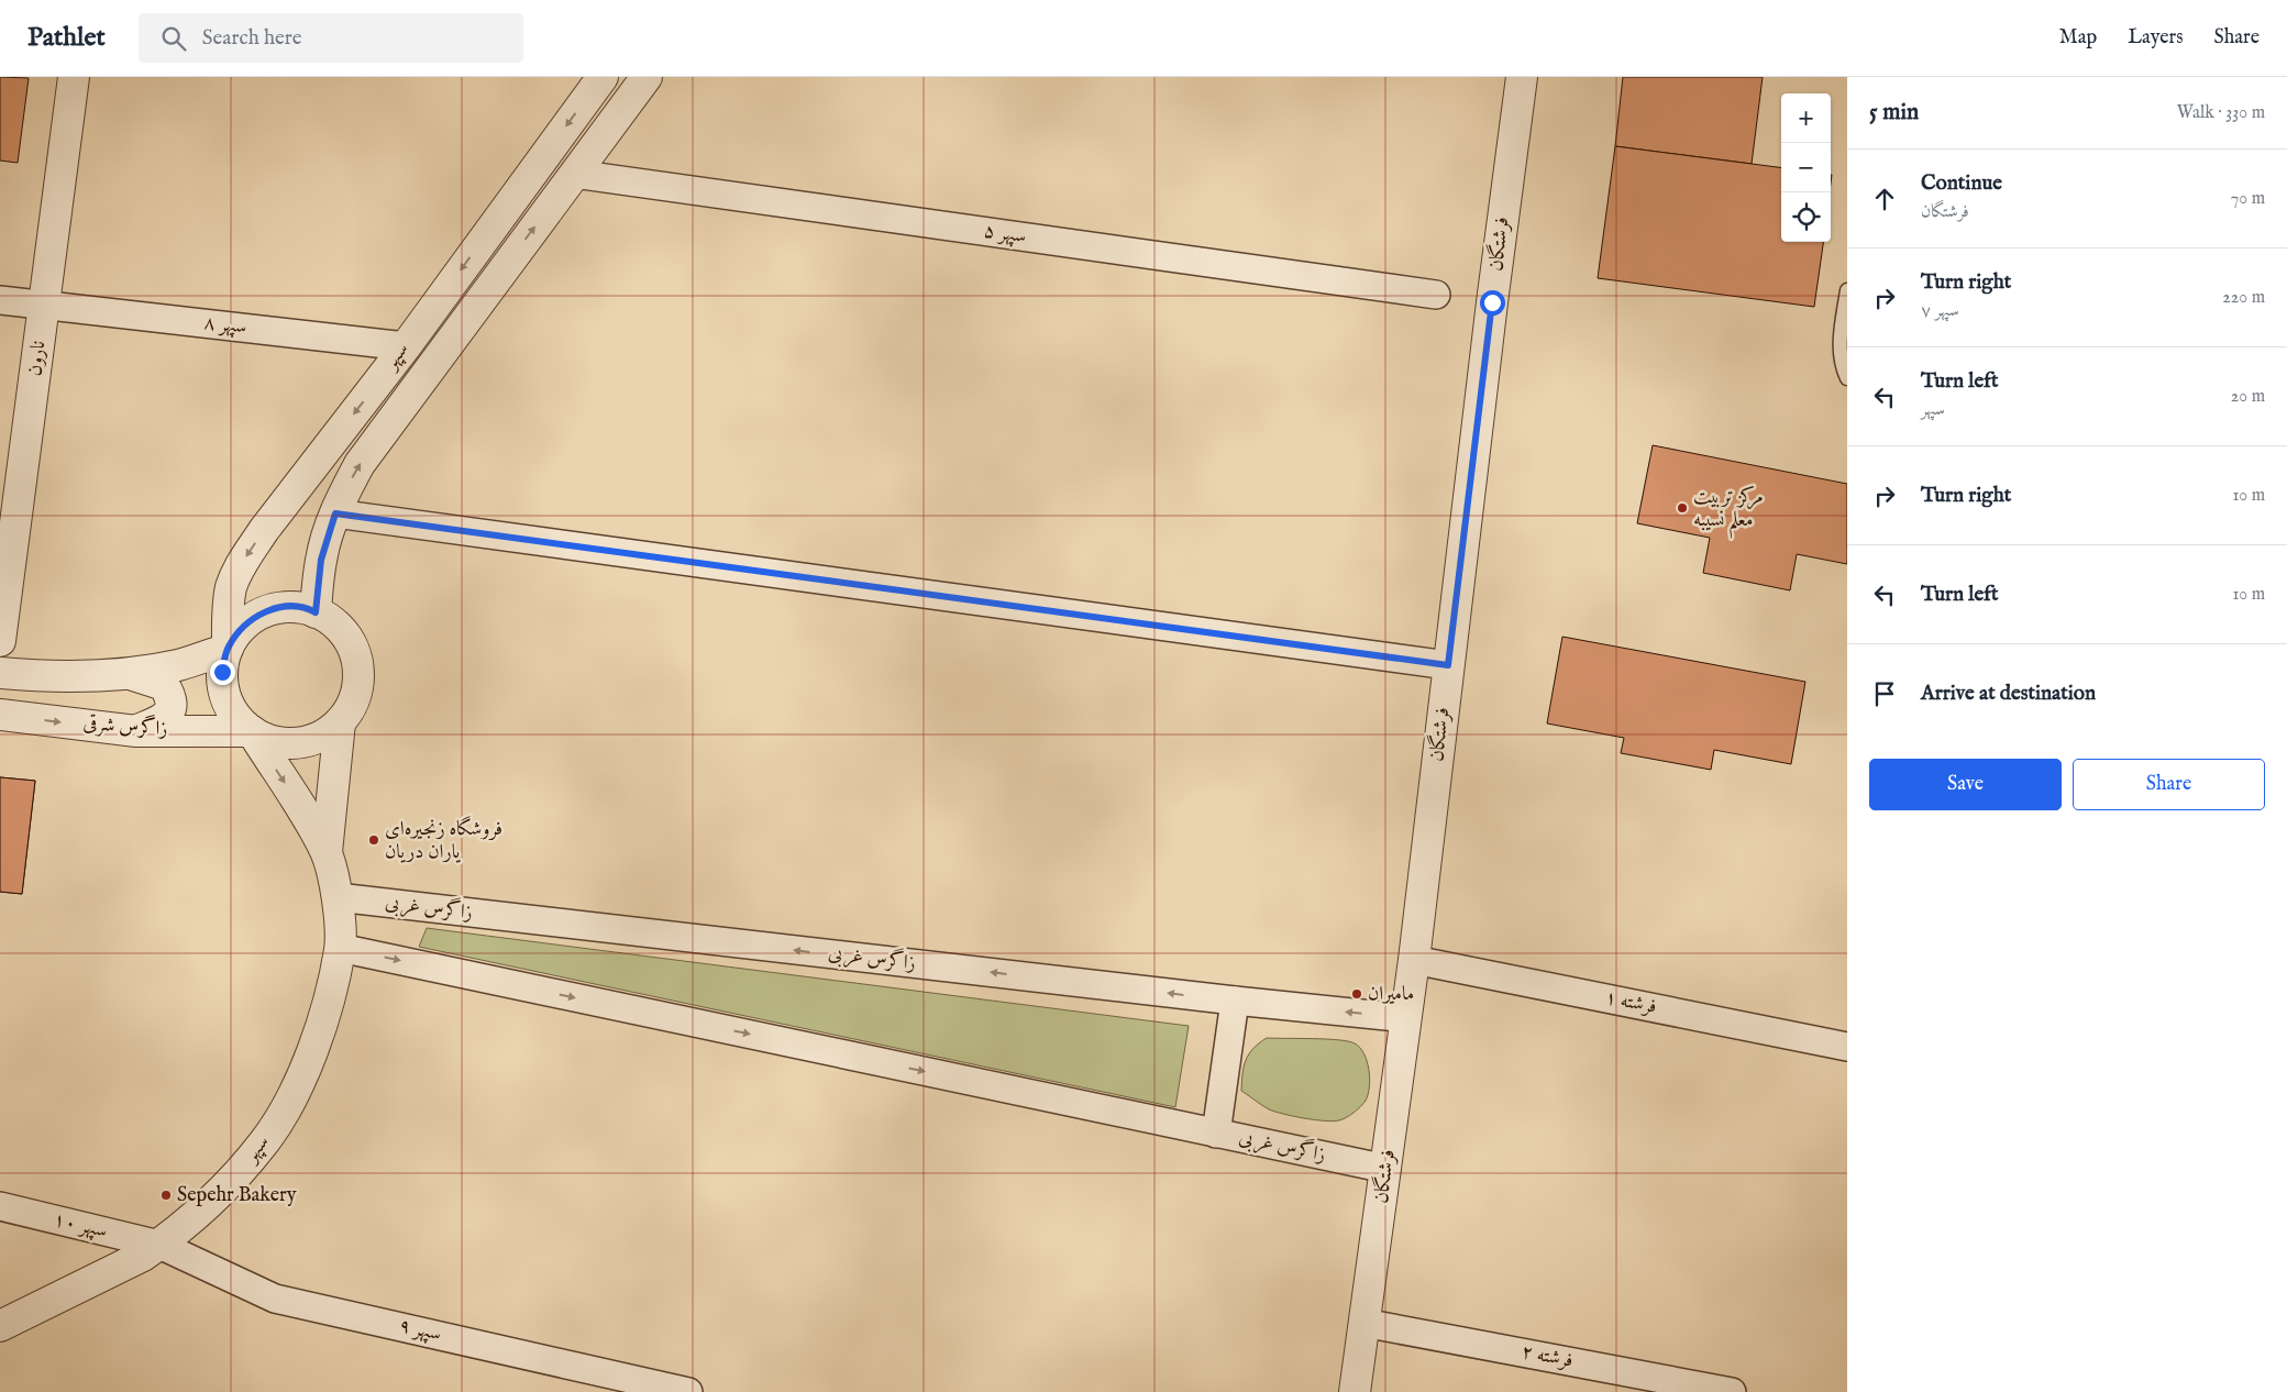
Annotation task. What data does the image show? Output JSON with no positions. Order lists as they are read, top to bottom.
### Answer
{
  "streets": {
    "street": [
      "سپهر ۵",
      "فرشتگان",
      "سپهر ۸",
      "سپهر",
      "نارون",
      "زاگرس شرقی",
      "زاگرس غربی",
      "فرشته ۱",
      "سپهر ۱۰",
      "سپهر ۹",
      "فرشته ۲"
    ]
  },
  "crossings": [
    ["سپهر ۵", "سپهر"],
    ["فرشتگان", "زاگرس غربی"],
    ["فرشتگان", "فرشته ۱"],
    ["فرشتگان", "فرشته ۲"],
    ["سپهر ۸", "سپهر"],
    ["سپهر ۸", "نارون"],
    ["سپهر", "زاگرس شرقی"],
    ["سپهر", "زاگرس غربی"],
    ["سپهر", "سپهر ۱۰"],
    ["سپهر", "سپهر ۹"],
    ["سپهر ۱۰", "سپهر ۹"]
  ],
  "places": [
    "مرکز تربیت معلم نسیبه",
    "فروشگاه زنجیره‌ای یاران دریان",
    "مامیران",
    "Sepehr Bakery"
  ],
  "page": {
    "header": "Pathlet",
    "search": "Search here",
    "nav": ["Map", "Layers", "Share"],
    "heading": ["5 min", "Walk · 330 m"],
    "map_buttons": ["+", "−"],
    "list": [
      ["Continue", "فرشتگان", "70 m"],
      ["Turn right", "سپهر ۷", "220 m"],
      ["Turn left", "سپهر", "20 m"],
      ["Turn right", "10 m"],
      ["Turn left", "10 m"],
      "Arrive at destination"
    ],
    "buttons": ["Save", "Share"]
  }
}
